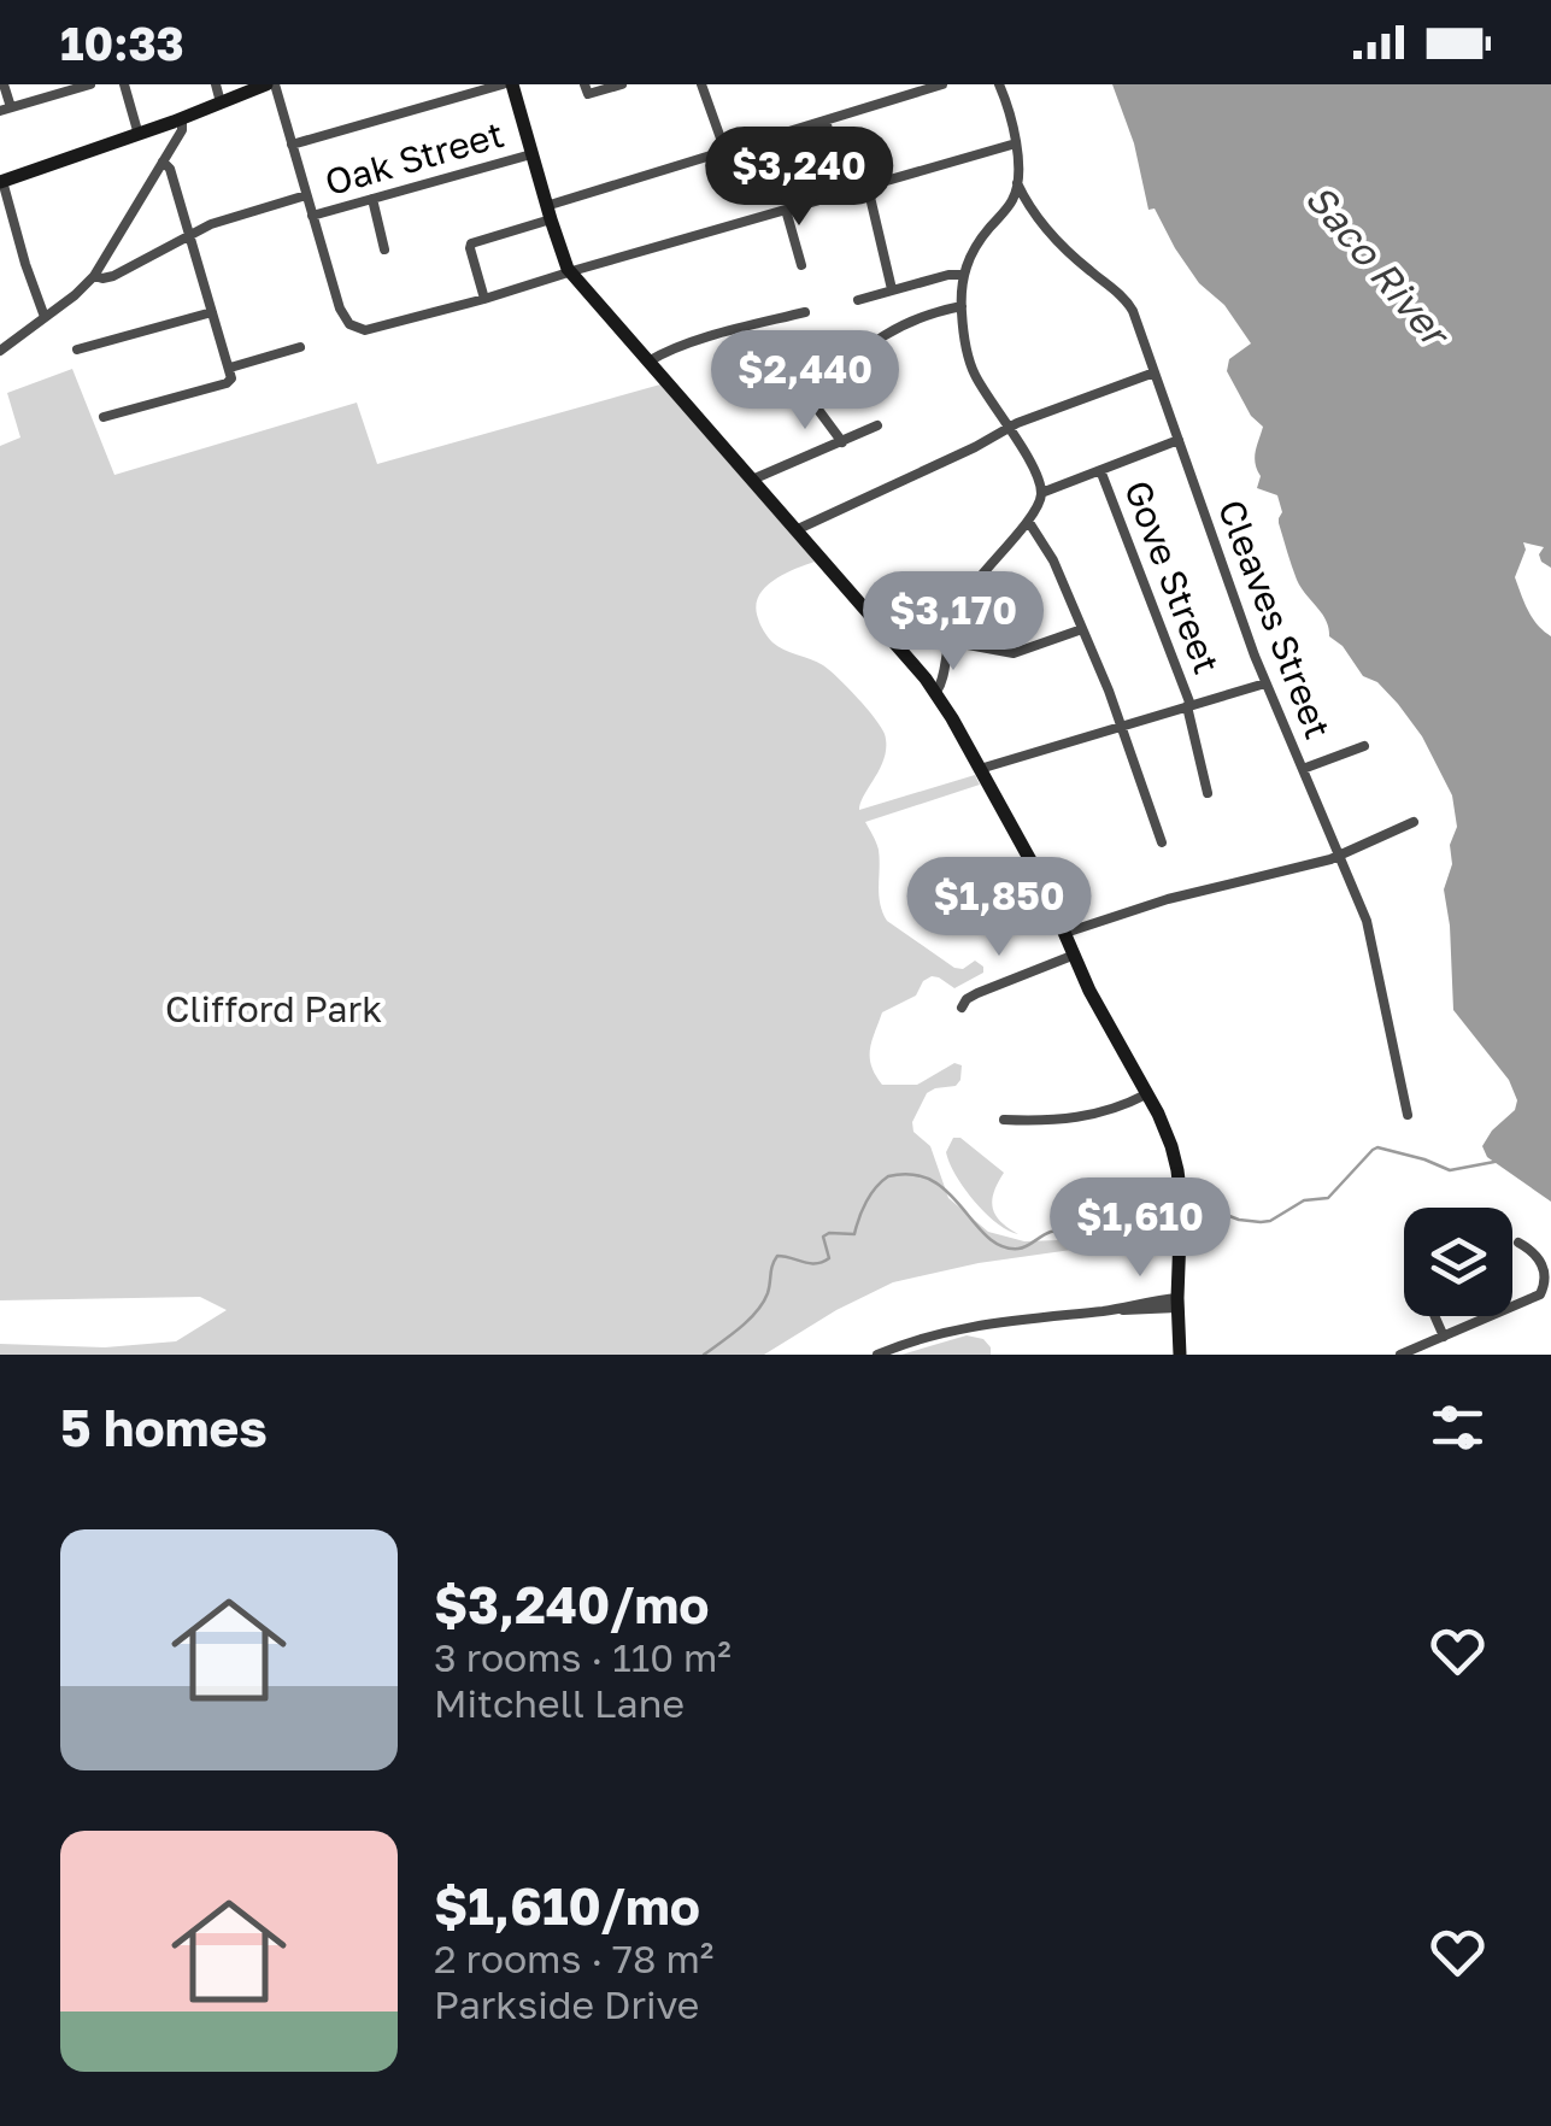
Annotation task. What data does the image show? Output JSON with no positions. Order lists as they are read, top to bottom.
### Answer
{
  "streets": {
    "street": ["Oak Street", "Gove Street", "Cleaves Street"]
  },
  "water": ["Saco River"],
  "parks": ["Clifford Park"],
  "page": {
    "status": "10:33",
    "price": [
      "$3,240",
      "$2,440",
      "$3,170",
      "$1,850",
      "$1,610"
    ],
    "heading": "5 homes",
    "list": [
      {
        "name": "$3,240/mo",
        "note": "3 rooms · 110 m² · Mitchell Lane"
      },
      {
        "name": "$1,610/mo",
        "note": "2 rooms · 78 m² · Parkside Drive"
      }
    ]
  }
}
